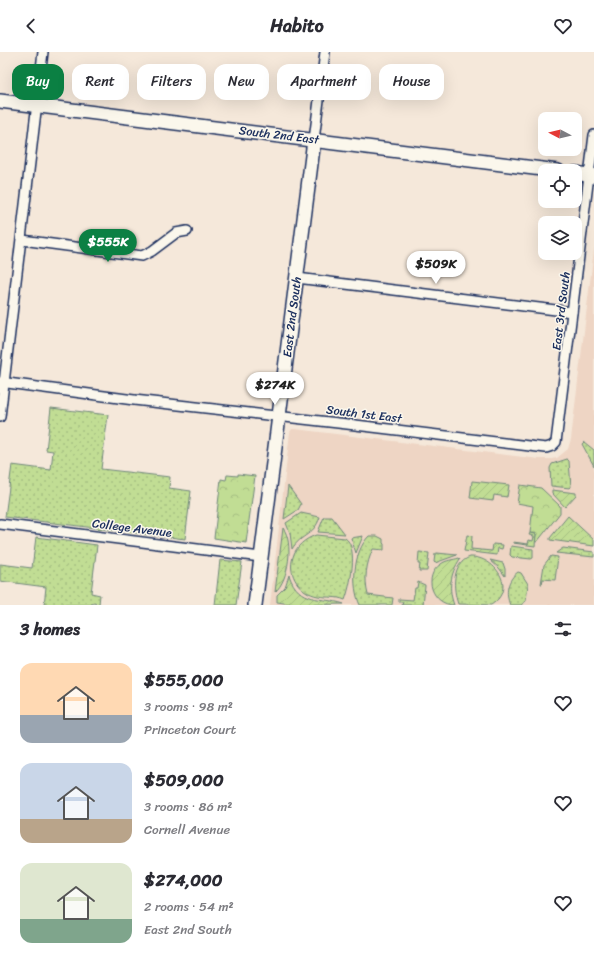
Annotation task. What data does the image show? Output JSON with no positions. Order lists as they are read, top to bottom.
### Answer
{
  "streets": {
    "main road": ["South 2nd East", "East 2nd South"],
    "street": ["East 3rd South", "South 1st East", "College Avenue"]
  },
  "crossings": [
    ["South 2nd East", "East 2nd South"],
    ["East 3rd South", "South 1st East"],
    ["East 2nd South", "South 1st East"],
    ["East 2nd South", "College Avenue"]
  ],
  "north": "left",
  "page": {
    "header": "Habito",
    "chip": [
      "Buy",
      "Rent",
      "Filters",
      "New",
      "Apartment",
      "House"
    ],
    "price": ["$555K", "$509K", "$274K"],
    "heading": "3 homes",
    "list": [
      {
        "name": "$555,000",
        "note": "3 rooms · 98 m² · Princeton Court"
      },
      {
        "name": "$509,000",
        "note": "3 rooms · 86 m² · Cornell Avenue"
      },
      {
        "name": "$274,000",
        "note": "2 rooms · 54 m² · East 2nd South"
      }
    ]
  }
}
